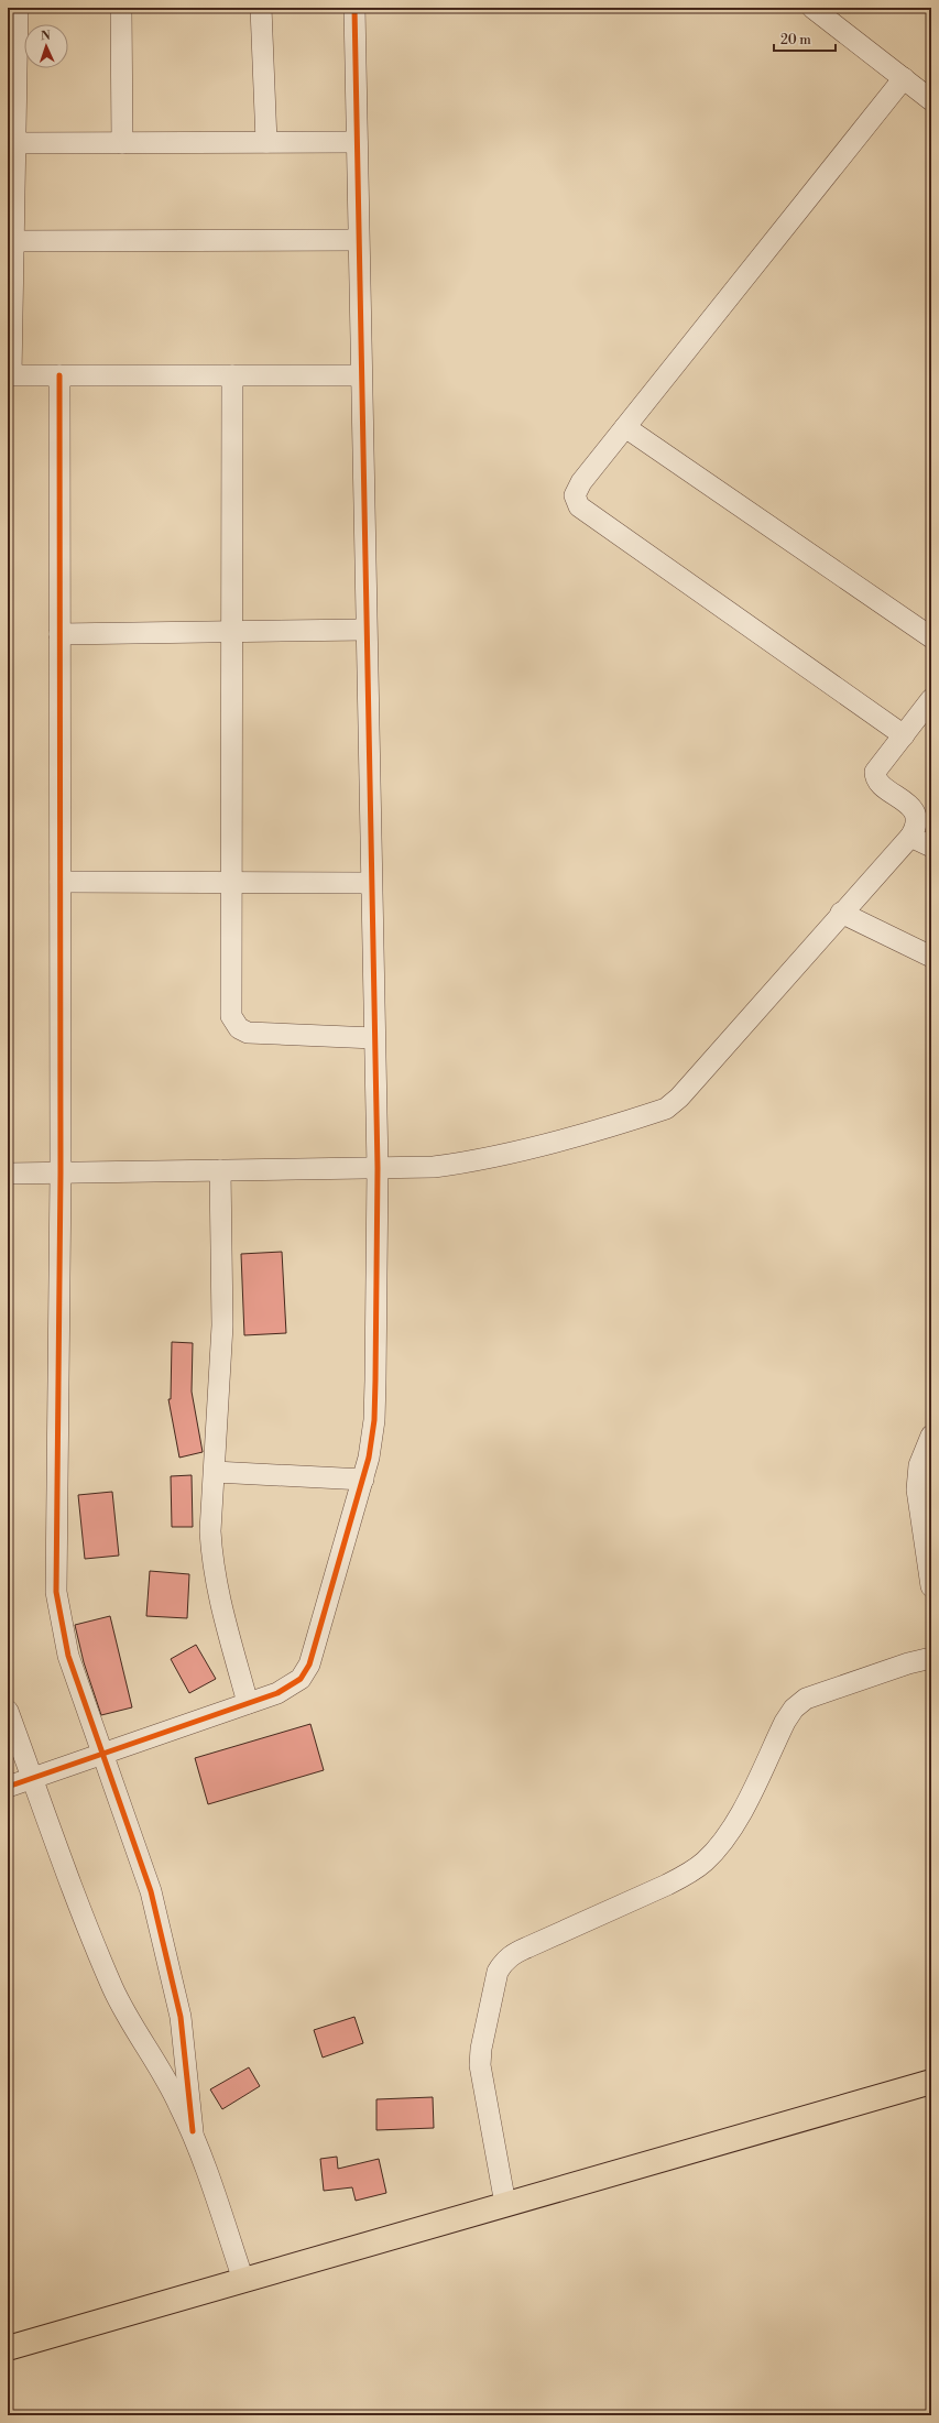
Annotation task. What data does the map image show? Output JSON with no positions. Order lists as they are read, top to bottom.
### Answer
{
  "scale_bar": "20 m",
  "north": "top"
}
